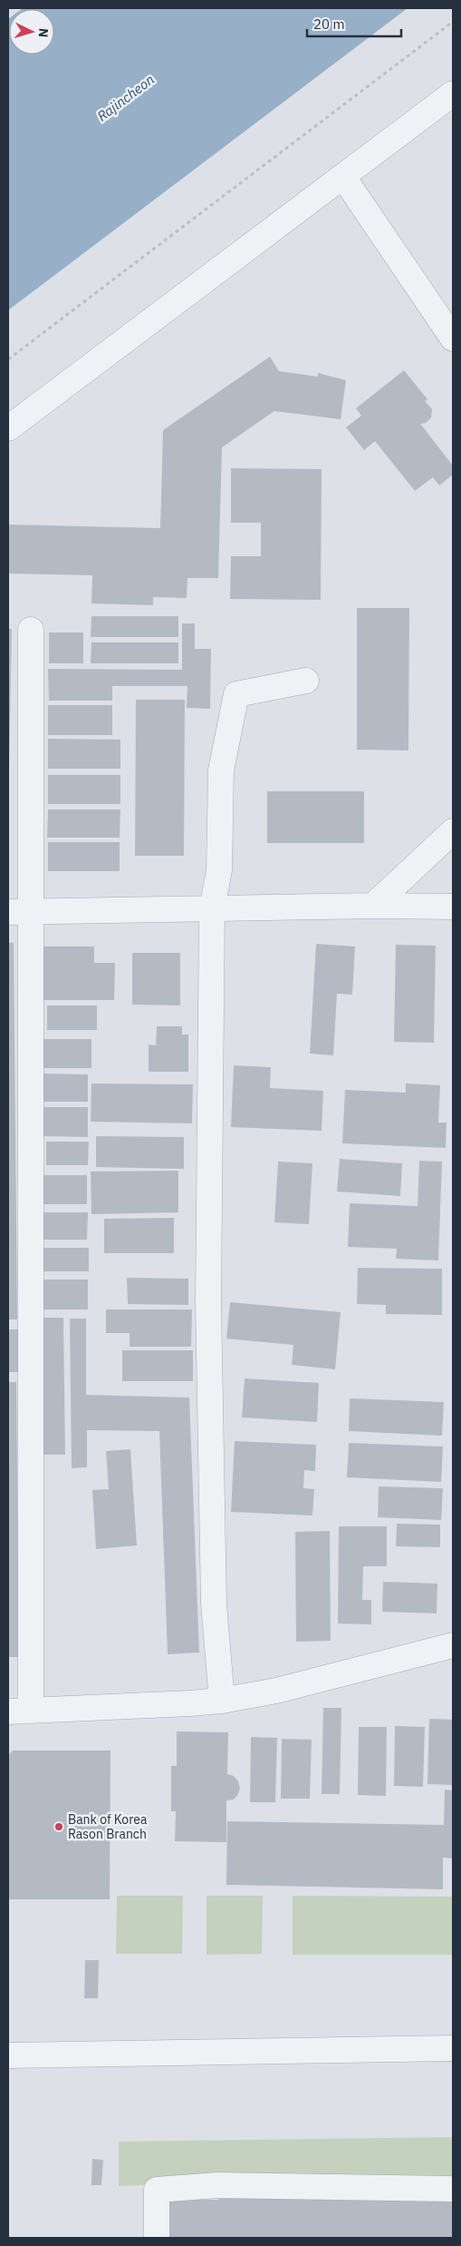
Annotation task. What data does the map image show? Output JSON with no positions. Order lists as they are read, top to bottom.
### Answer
{
  "water": ["Rajincheon"],
  "places": ["Bank of Korea Rason Branch"],
  "scale_bar": "20 m",
  "north": "right"
}
